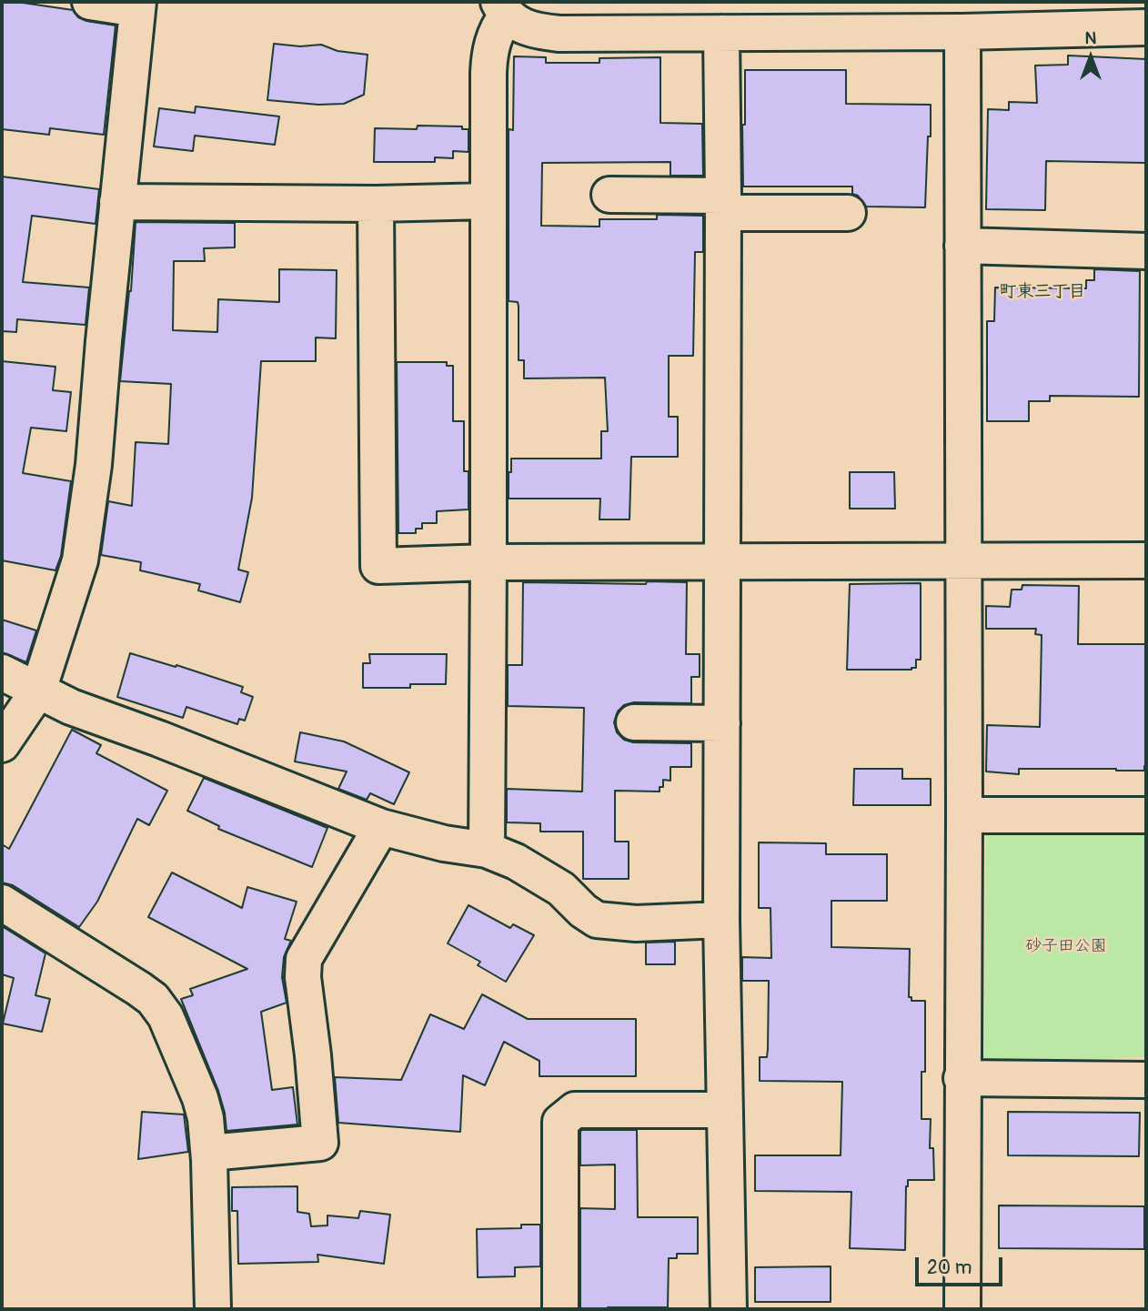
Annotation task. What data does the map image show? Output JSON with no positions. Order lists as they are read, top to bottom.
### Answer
{
  "districts": ["町東三丁目"],
  "parks": ["砂子田公園"],
  "scale_bar": "20 m",
  "north": "top"
}
